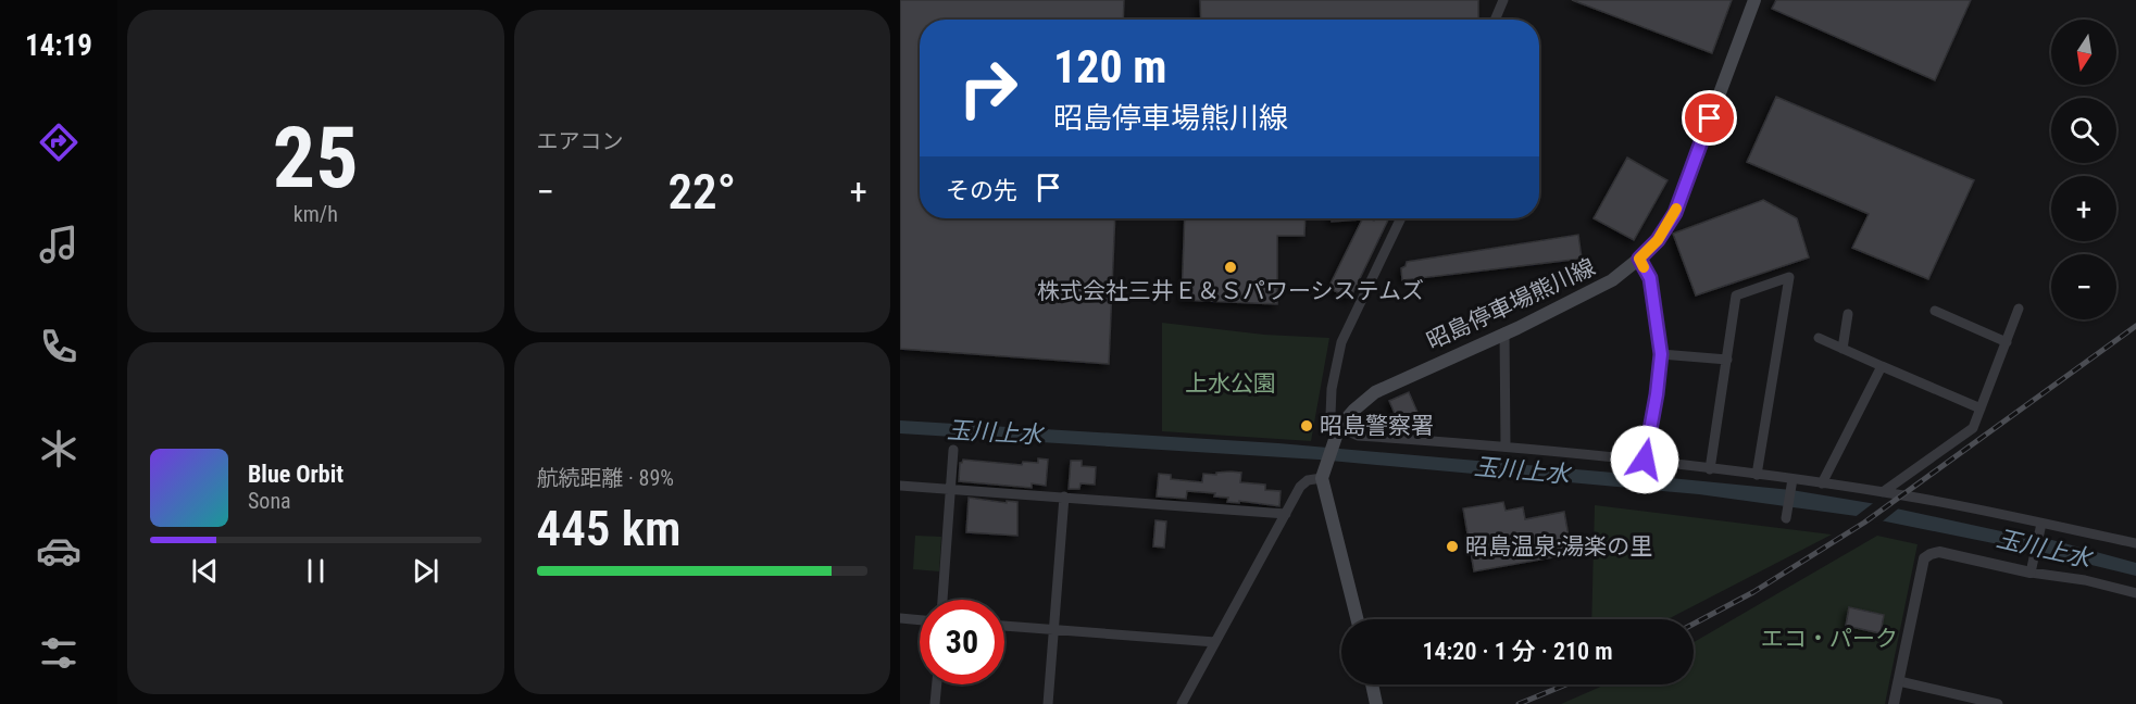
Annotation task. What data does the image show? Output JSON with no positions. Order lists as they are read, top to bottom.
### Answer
{
  "streets": {
    "main road": ["昭島停車場熊川線"]
  },
  "water": ["玉川上水"],
  "parks": ["上水公園", "エコ・パーク"],
  "places": ["株式会社三井Ｅ＆Ｓパワーシステムズ", "昭島警察署", "昭島温泉;湯楽の里"],
  "north": "bottom",
  "page": {
    "tabs": "14:19",
    "tile": [
      ["25", "km/h"],
      "エアコン",
      ["航続距離 · 89%", "445 km"]
    ],
    "map_buttons": ["+", "−"],
    "turn": ["120 m", "昭島停車場熊川線"],
    "then": "その先",
    "heat": ["−", "22°", "+"],
    "song": ["Blue Orbit", "Sona"],
    "limit": "30",
    "trip": "14:20 · 1 分 · 210 m"
  }
}
